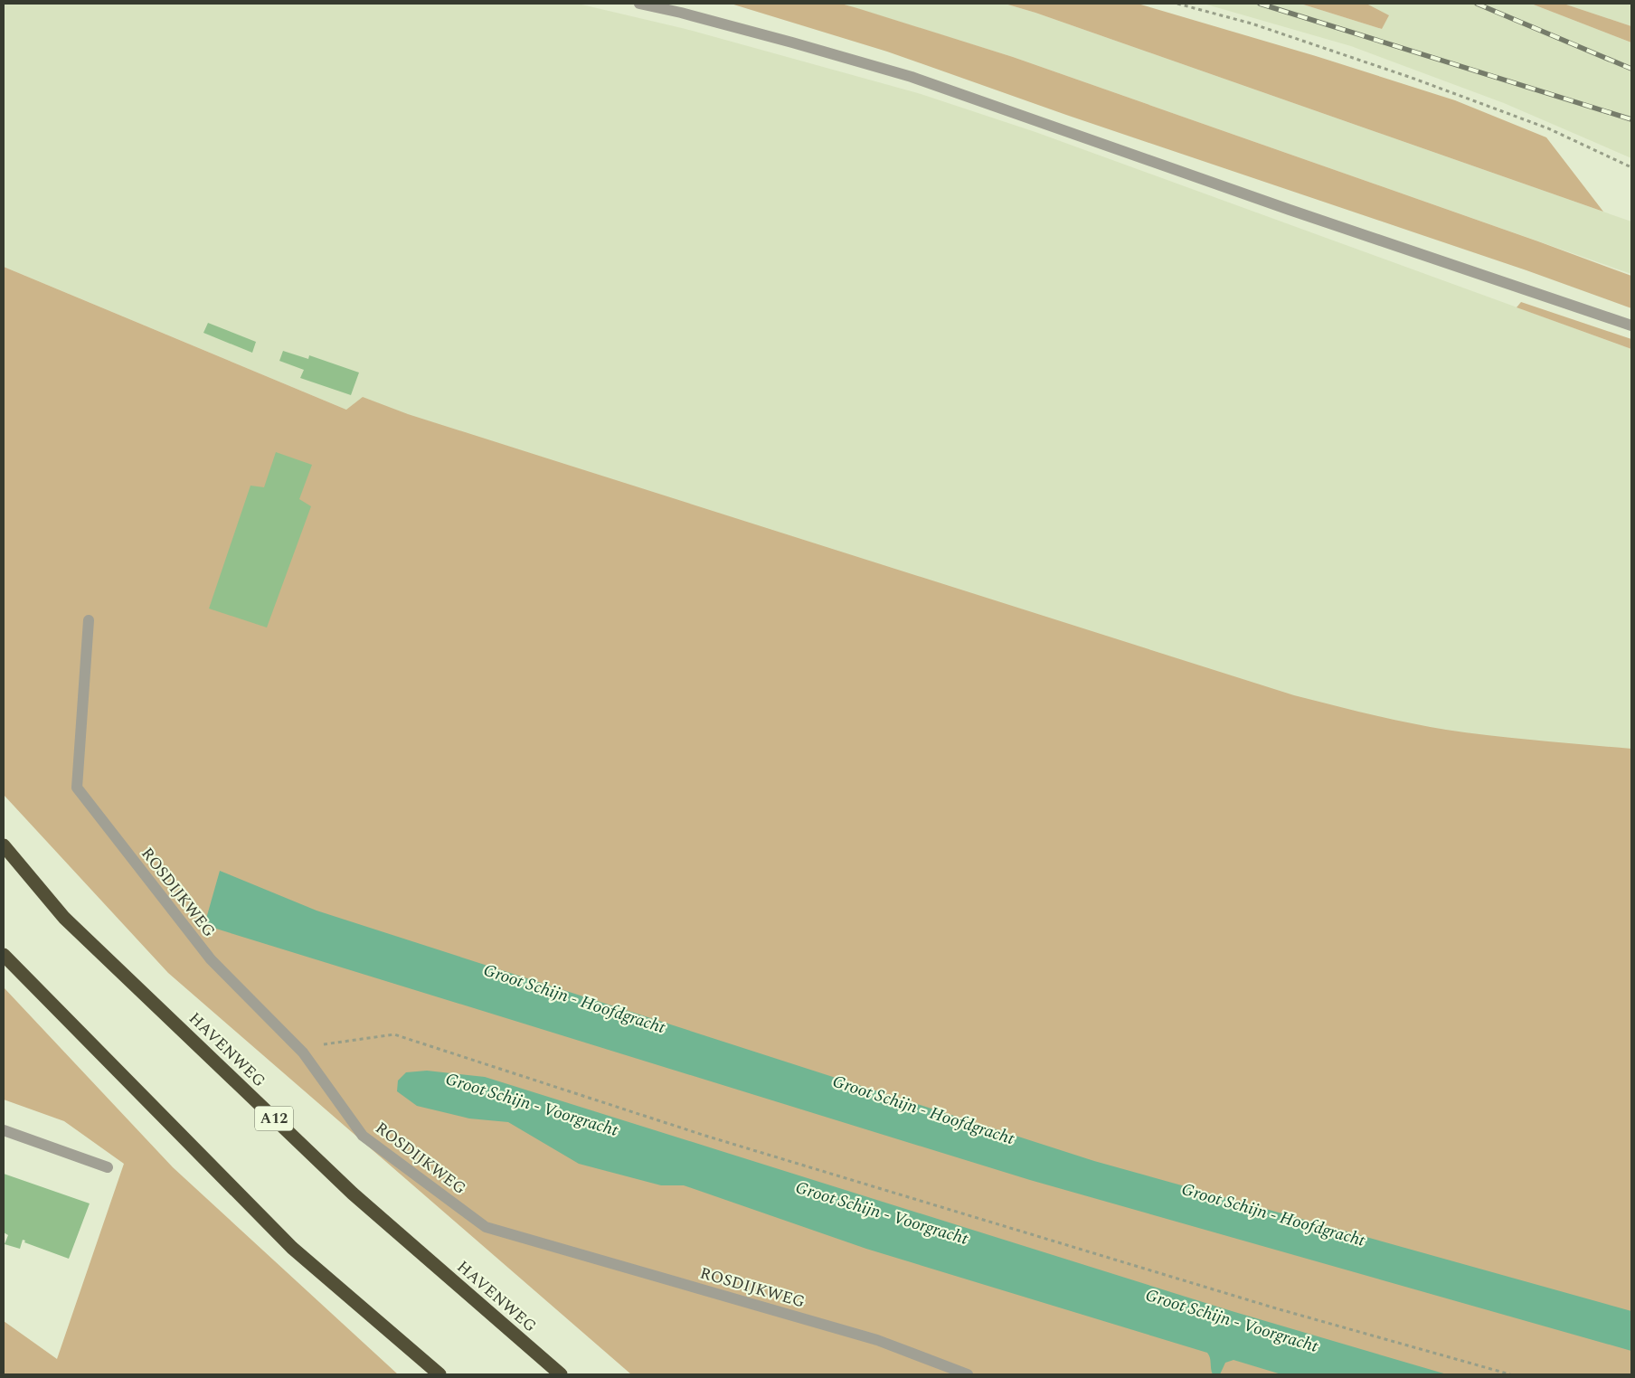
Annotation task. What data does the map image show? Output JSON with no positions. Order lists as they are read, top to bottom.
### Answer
{
  "streets": {
    "highway": ["HAVENWEG", "A12"],
    "street": ["ROSDIJKWEG"]
  },
  "water": ["Groot Schijn - Hoofdgracht", "Groot Schijn - Voorgracht"]
}
